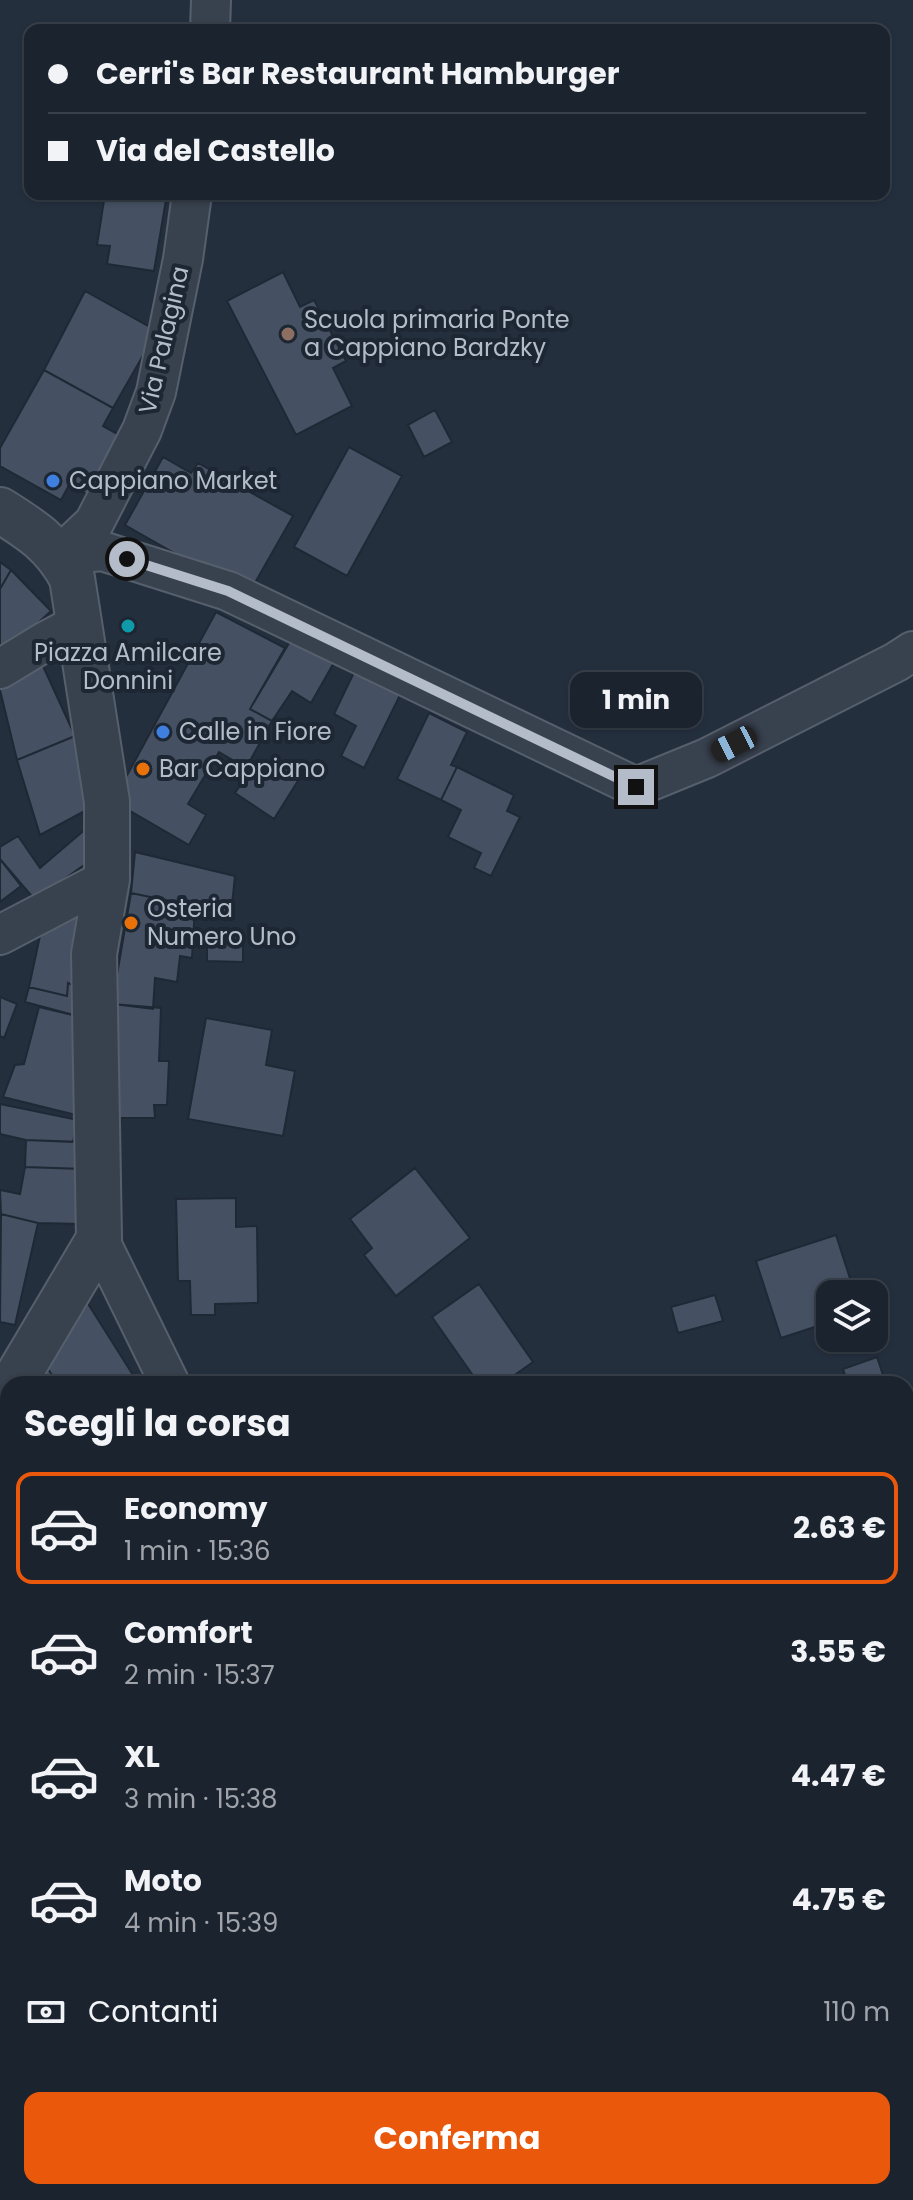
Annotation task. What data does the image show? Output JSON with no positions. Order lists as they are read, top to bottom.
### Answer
{
  "streets": {
    "street": ["Via Palagina"]
  },
  "places": [
    "Scuola primaria Ponte a Cappiano Bardzky",
    "Cappiano Market",
    "Piazza Amilcare Donnini",
    "Calle in Fiore",
    "Bar Cappiano",
    "Osteria Numero Uno"
  ],
  "page": {
    "banner": ["Cerri's Bar Restaurant Hamburger", "Via del Castello"],
    "bubble": "1 min",
    "heading": "Scegli la corsa",
    "list": [
      {
        "name": "Economy",
        "note": "1 min · 15:36",
        "value": "2.63 €"
      },
      {
        "name": "Comfort",
        "note": "2 min · 15:37",
        "value": "3.55 €"
      },
      {
        "name": "XL",
        "note": "3 min · 15:38",
        "value": "4.47 €"
      },
      {
        "name": "Moto",
        "note": "4 min · 15:39",
        "value": "4.75 €"
      }
    ],
    "pay": ["Contanti", "110 m"],
    "buttons": "Conferma"
  }
}
